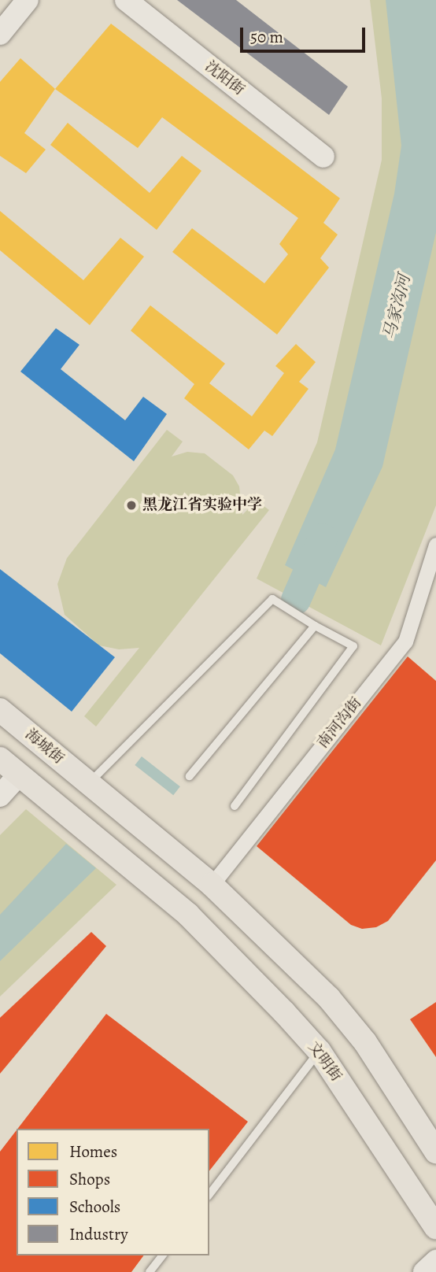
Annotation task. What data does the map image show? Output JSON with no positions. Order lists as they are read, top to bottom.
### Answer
{
  "streets": {
    "main road": ["海城街", "文明街"],
    "street": ["沈阳街", "南河沟街"]
  },
  "crossings": [
    ["南河沟街", "海城街"]
  ],
  "water": ["马家沟河"],
  "places": ["黑龙江省实验中学"],
  "legend": [
    "Homes",
    "Shops",
    "Schools",
    "Industry"
  ],
  "scale_bar": "50 m"
}
